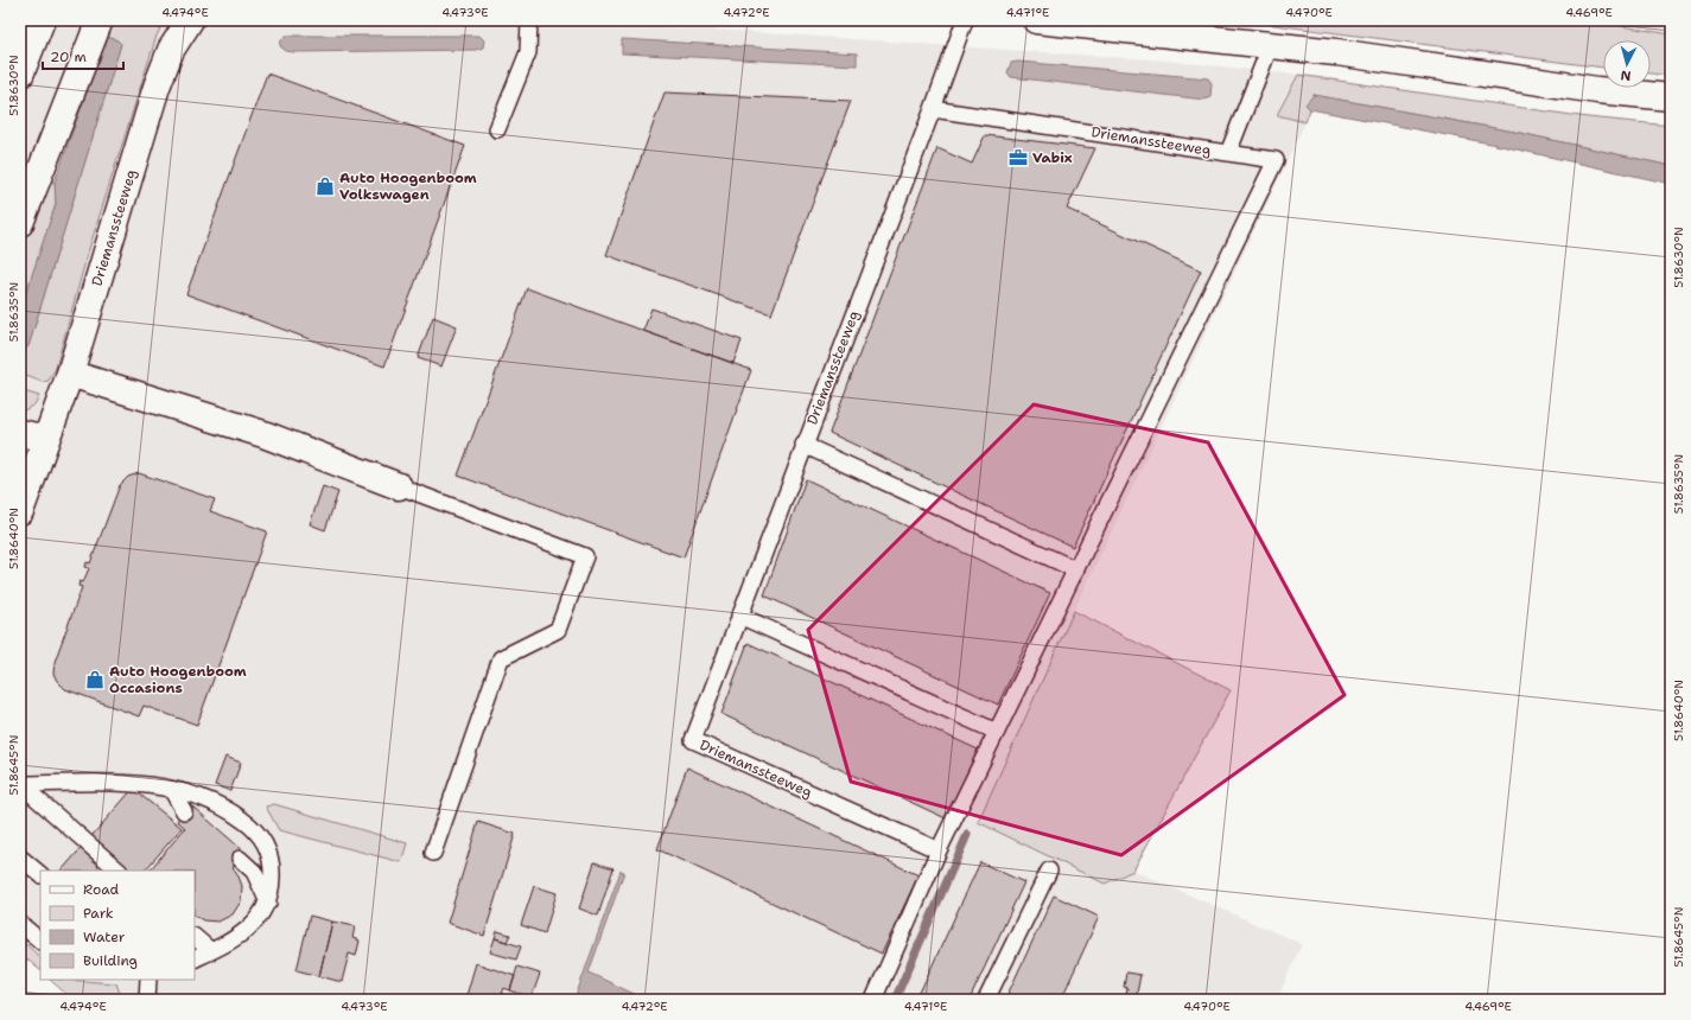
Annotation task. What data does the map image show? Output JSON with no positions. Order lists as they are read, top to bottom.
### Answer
{
  "streets": {
    "main road": ["Driemanssteeweg"]
  },
  "places": {
    "office": ["Vabix"],
    "shop": ["Auto Hoogenboom Volkswagen", "Auto Hoogenboom Occasions"]
  },
  "legend": [
    "Road",
    "Park",
    "Water",
    "Building"
  ],
  "scale_bar": "20 m",
  "north": "bottom",
  "coordinates": [
    "4.474°E",
    "4.473°E",
    "4.472°E",
    "4.471°E",
    "4.470°E",
    "4.469°E",
    "51.8630°N",
    "51.8635°N",
    "51.8640°N",
    "51.8645°N"
  ]
}
